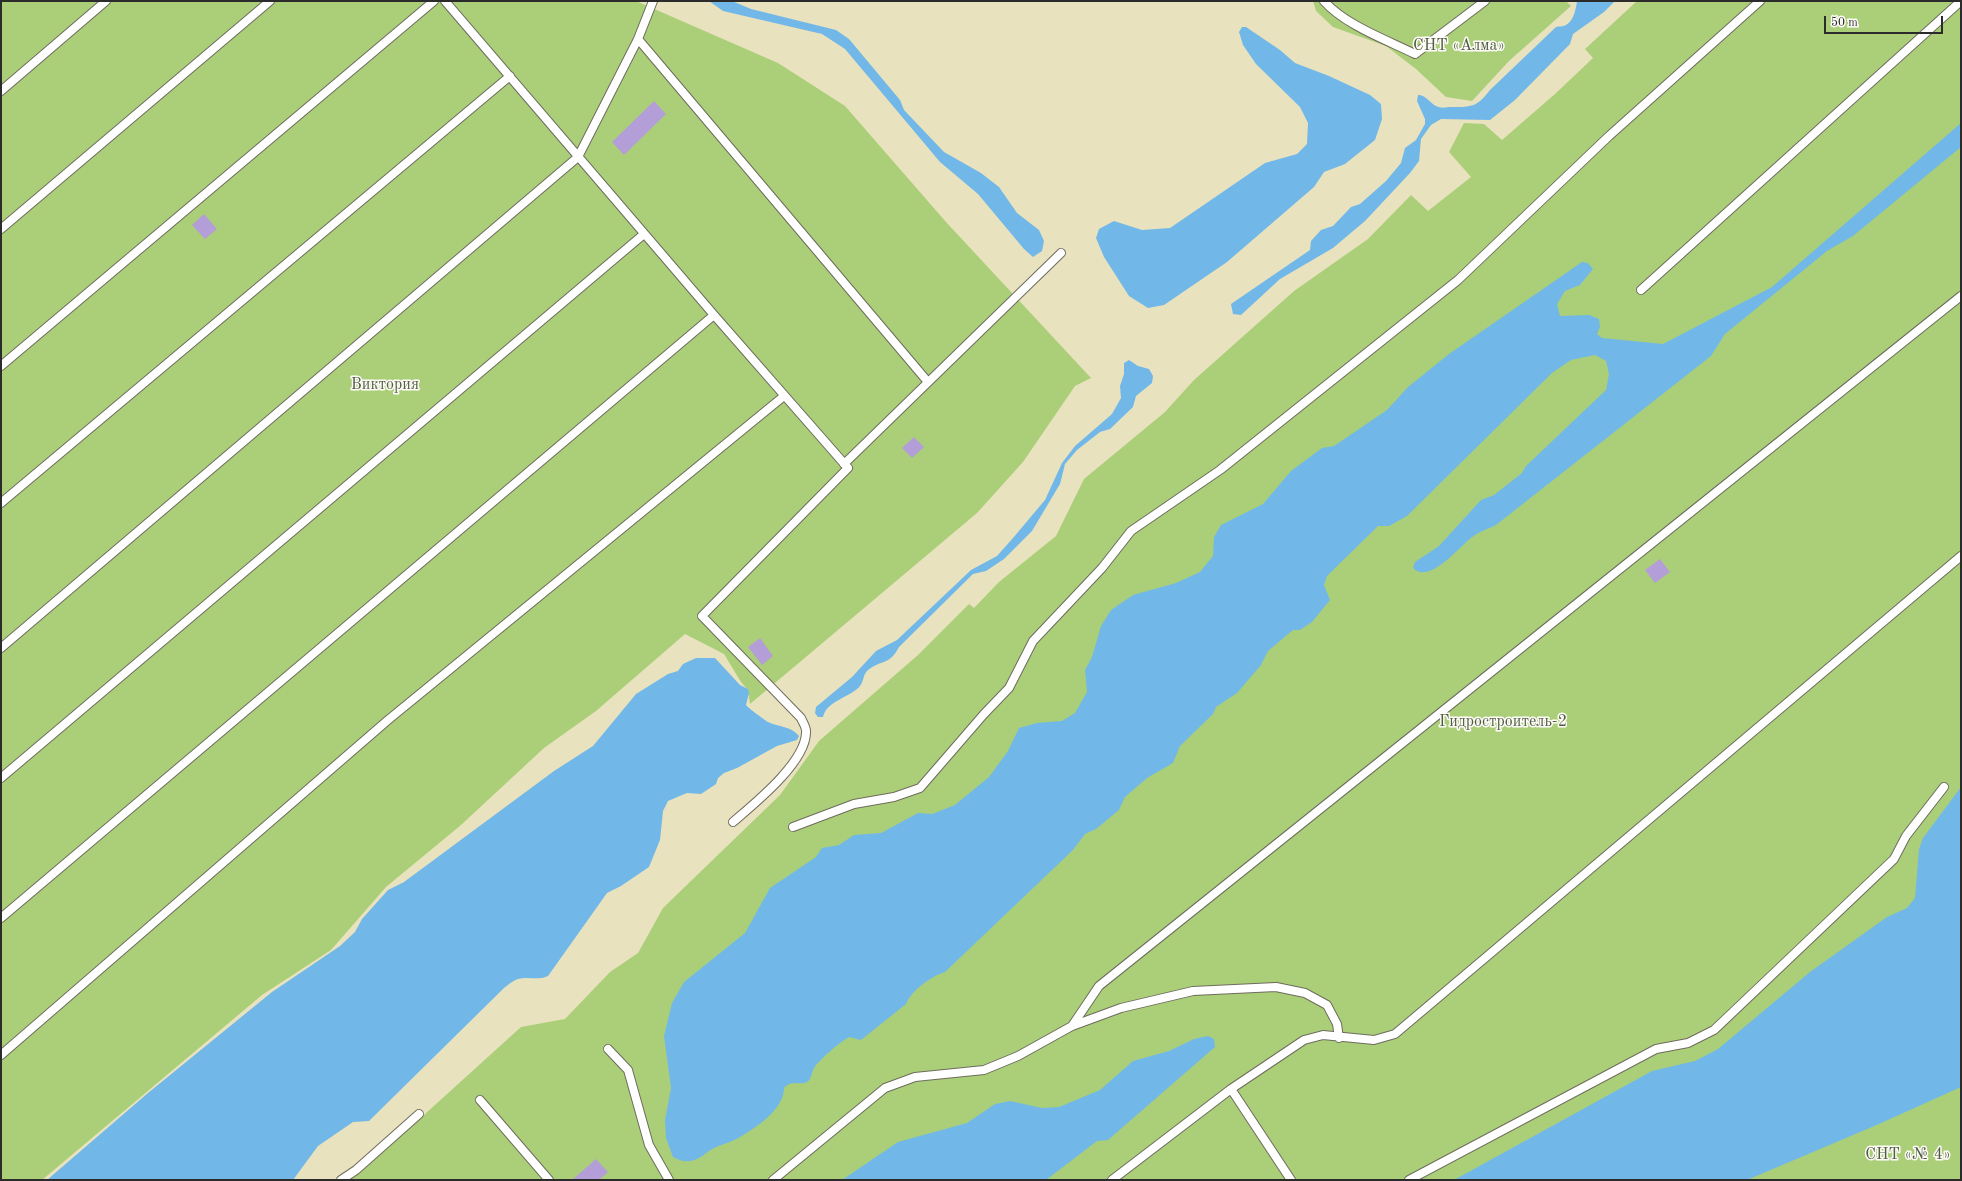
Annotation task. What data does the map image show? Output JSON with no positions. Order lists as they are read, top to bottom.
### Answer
{
  "parks": [
    "СНТ «Алма»",
    "Виктория",
    "Гидростроитель-2",
    "СНТ «№ 4»"
  ],
  "scale_bar": "50 m"
}
